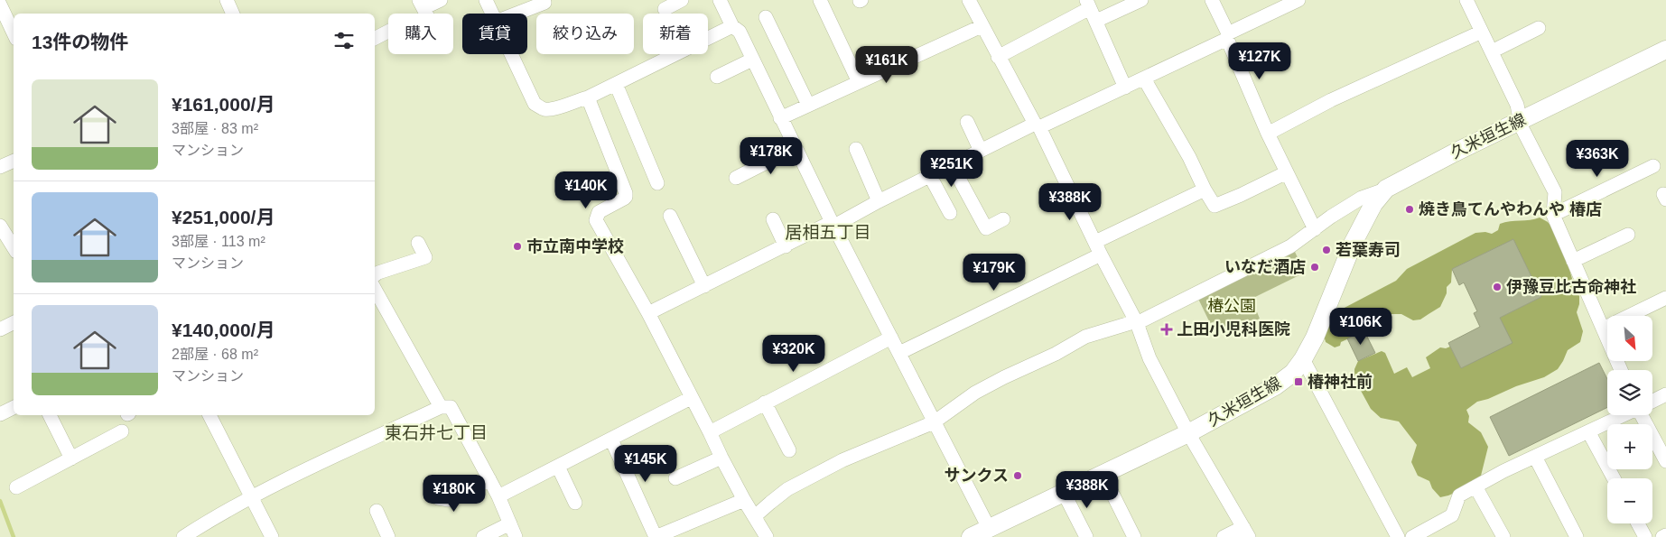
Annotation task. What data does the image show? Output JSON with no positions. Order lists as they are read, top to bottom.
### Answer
{
  "streets": {
    "main road": ["久米垣生線"]
  },
  "districts": ["居相五丁目", "東石井七丁目"],
  "parks": ["椿公園"],
  "places": {
    "other": [
      "焼き鳥てんやわんや 椿店",
      "市立南中学校",
      "若葉寿司",
      "いなだ酒店",
      "伊豫豆比古命神社",
      "サンクス"
    ],
    "health": ["上田小児科医院"],
    "transit": ["椿神社前"]
  },
  "north": "bottom right",
  "page": {
    "chip": [
      "購入",
      "賃貸",
      "絞り込み",
      "新着"
    ],
    "heading": "13件の物件",
    "price": [
      "¥127K",
      "¥161K",
      "¥178K",
      "¥363K",
      "¥251K",
      "¥140K",
      "¥388K",
      "¥179K",
      "¥106K",
      "¥320K",
      "¥145K",
      "¥388K",
      "¥180K"
    ],
    "list": [
      {
        "name": "¥161,000/月",
        "note": "3部屋 · 83 m² · マンション"
      },
      {
        "name": "¥251,000/月",
        "note": "3部屋 · 113 m² · マンション"
      },
      {
        "name": "¥140,000/月",
        "note": "2部屋 · 68 m² · マンション"
      }
    ],
    "map_buttons": ["+", "−"]
  }
}
